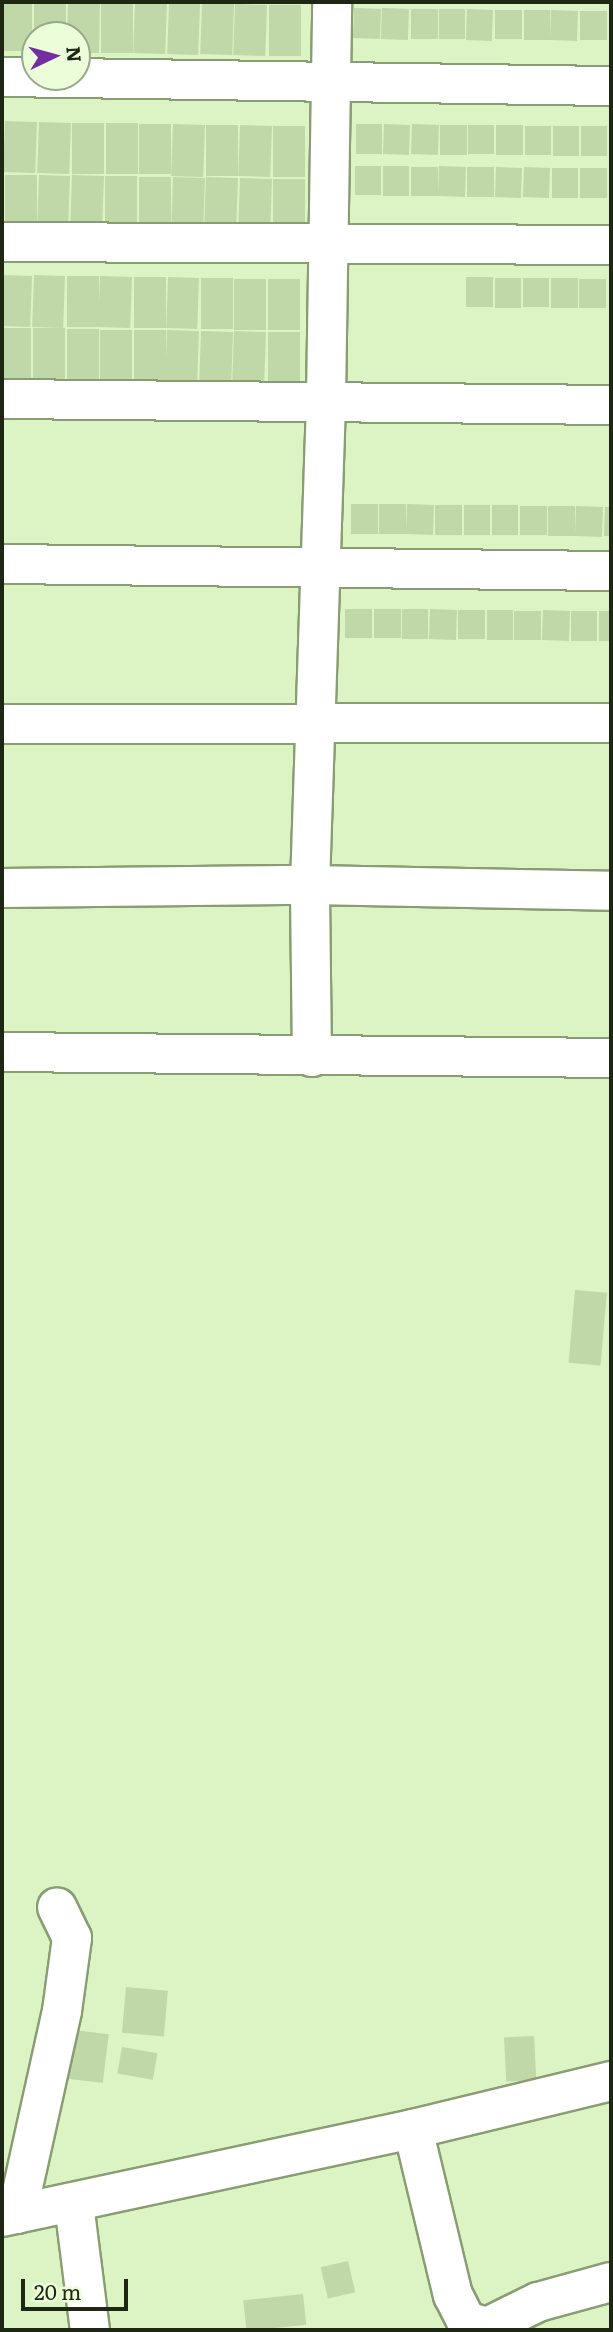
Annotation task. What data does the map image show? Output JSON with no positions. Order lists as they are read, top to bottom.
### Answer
{
  "scale_bar": "20 m",
  "north": "right"
}
